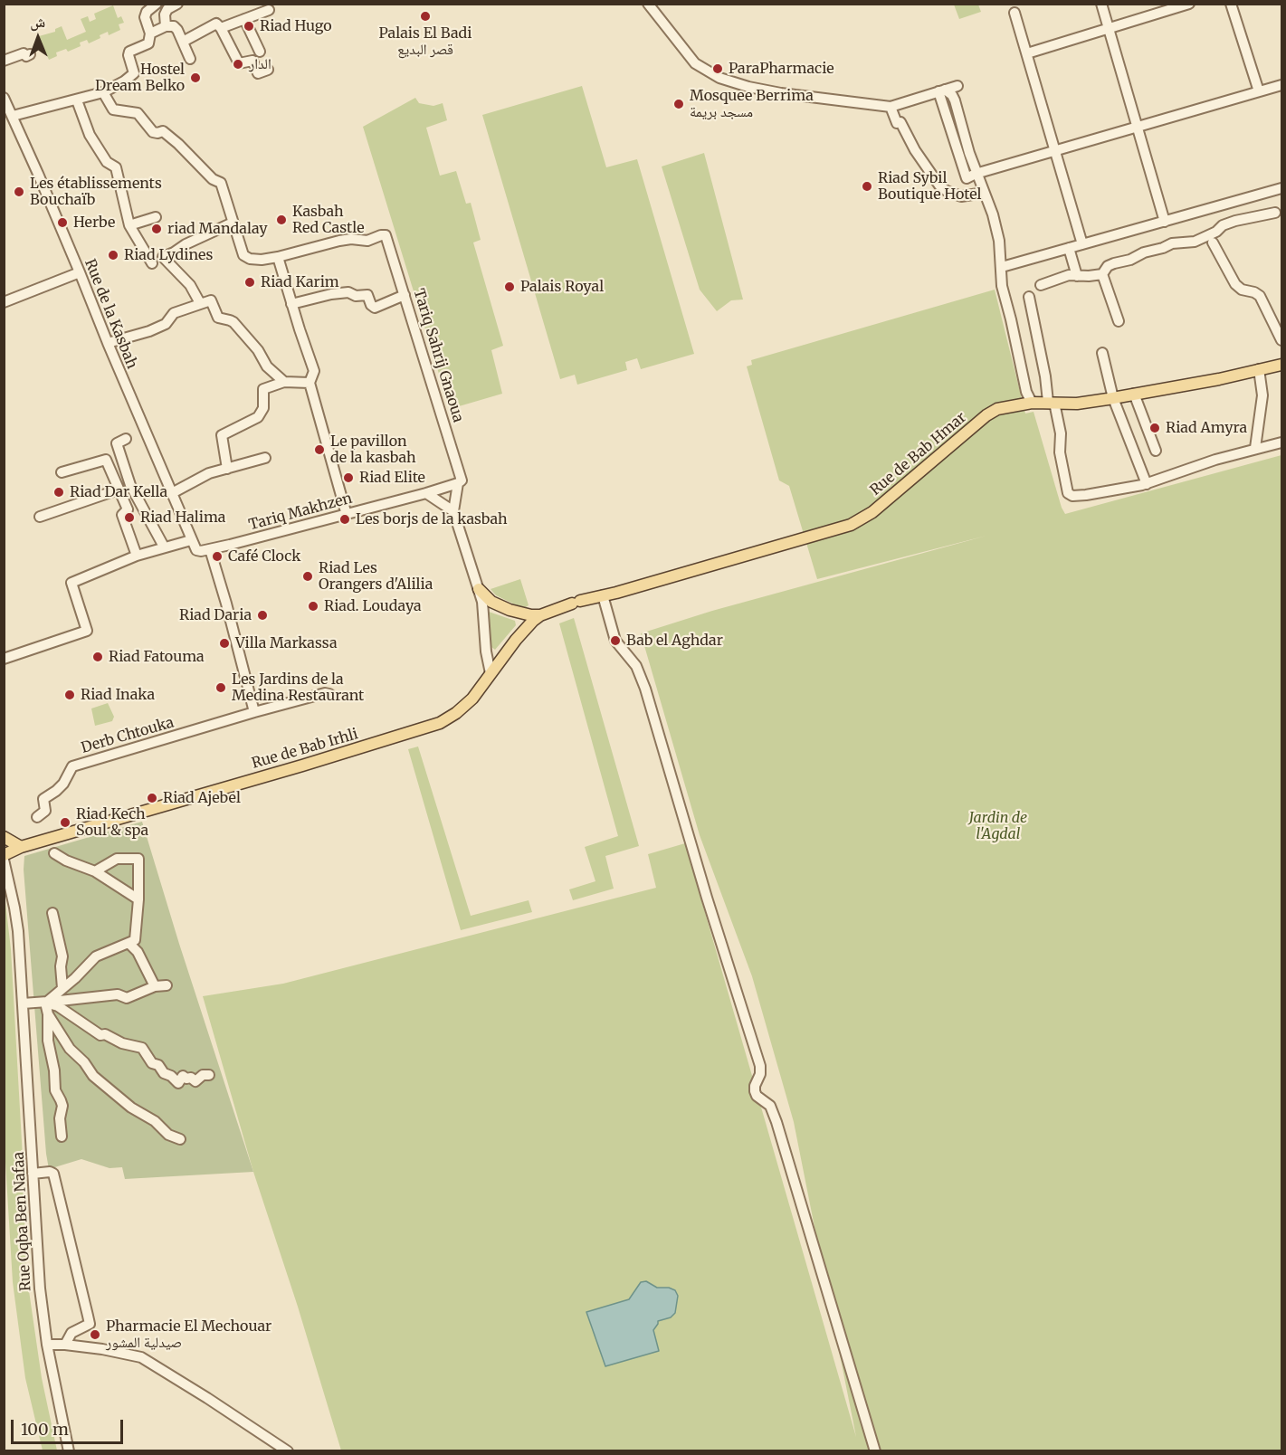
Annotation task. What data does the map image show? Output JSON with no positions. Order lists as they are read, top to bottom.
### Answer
{
  "streets": {
    "main road": ["Rue de Bab Hmar", "Rue de Bab Irhli"],
    "street": [
      "Rue de la Kasbah",
      "Tariq Sahrij Gnaoua",
      "Tariq Makhzen",
      "Derb Chtouka",
      "Rue Oqba Ben Nafaa"
    ]
  },
  "crossings": [
    ["Tariq Sahrij Gnaoua", "Tariq Makhzen"],
    ["Rue de Bab Hmar", "Rue de Bab Irhli"],
    ["Rue de Bab Irhli", "Rue Oqba Ben Nafaa"]
  ],
  "parks": ["Jardin de l'Agdal"],
  "places": [
    "Palais El Badi قصر البديع",
    "Riad Hugo",
    "الدار",
    "ParaPharmacie",
    "Hostel Dream Belko",
    "Mosquee Berrima مسجد بريمة",
    "Riad Sybil Boutique Hotel",
    "Les établissements Bouchaïb",
    "Kasbah Red Castle",
    "Herbe",
    "riad Mandalay",
    "Riad Lydines",
    "Riad Karim",
    "Palais Royal",
    "Riad Amyra",
    "Le pavillon de la kasbah",
    "Riad Elite",
    "Riad Dar Kella",
    "Riad Halima",
    "Les borjs de la kasbah",
    "Café Clock",
    "Riad Les Orangers d'Alilia",
    "Riad. Loudaya",
    "Riad Daria",
    "Bab el Aghdar",
    "Villa Markassa",
    "Riad Fatouma",
    "Les Jardins de la Medina Restaurant",
    "Riad Inaka",
    "Riad Ajebel",
    "Riad Kech Soul & spa",
    "Pharmacie El Mechouar صيدلية المشور"
  ],
  "scale_bar": "100 m",
  "north": "top"
}
